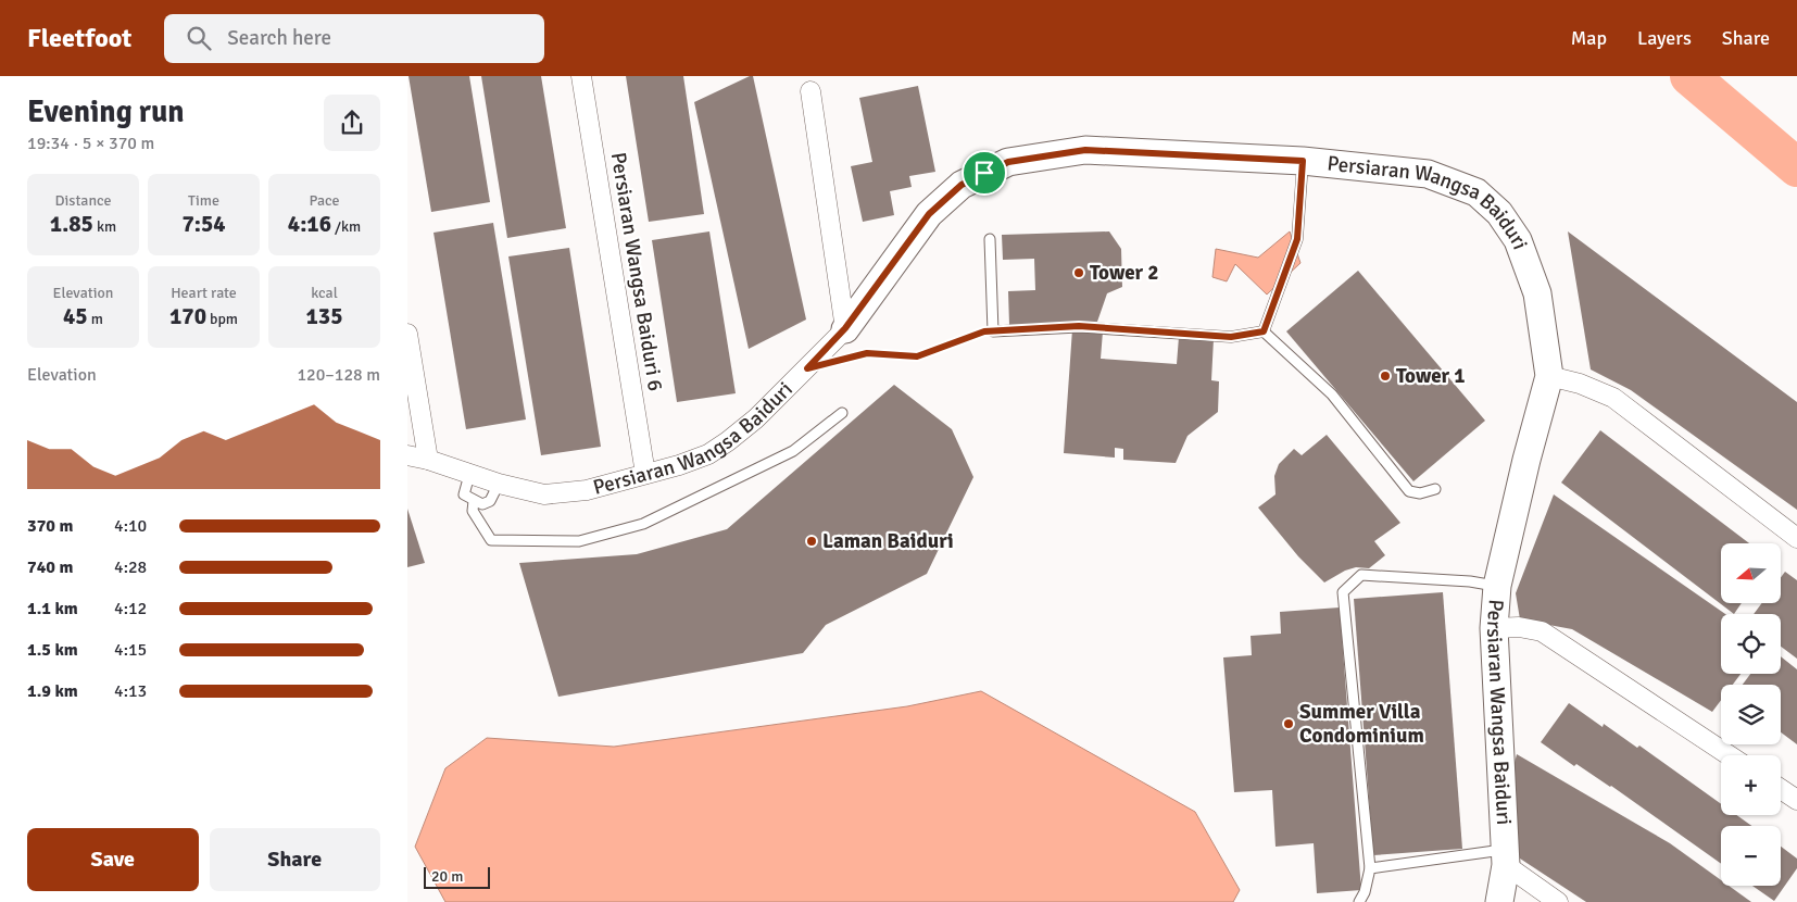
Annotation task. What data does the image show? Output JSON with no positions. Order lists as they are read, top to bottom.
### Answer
{
  "streets": {
    "street": ["Persiaran Wangsa Baiduri", "Persiaran Wangsa Baiduri 6"]
  },
  "crossings": [
    ["Persiaran Wangsa Baiduri", "Persiaran Wangsa Baiduri 6"]
  ],
  "places": [
    "Tower 2",
    "Tower 1",
    "Laman Baiduri",
    "Summer Villa Condominium"
  ],
  "scale_bar": "20 m",
  "north": "left",
  "page": {
    "header": "Fleetfoot",
    "search": "Search here",
    "nav": ["Map", "Layers", "Share"],
    "heading": ["Evening run", "19:34 · 5 × 370 m"],
    "stats": [
      ["Distance", "1.85 km"],
      ["Time", "7:54"],
      ["Pace", "4:16 /km"],
      ["Elevation", "45 m"],
      ["Heart rate", "170 bpm"],
      ["kcal", "135"]
    ],
    "chart": ["Elevation", "120–128 m"],
    "list": [
      {
        "name": "370 m",
        "note": "4:10"
      },
      {
        "name": "740 m",
        "note": "4:28"
      },
      {
        "name": "1.1 km",
        "note": "4:12"
      },
      {
        "name": "1.5 km",
        "note": "4:15"
      },
      {
        "name": "1.9 km",
        "note": "4:13"
      }
    ],
    "map_buttons": ["+", "−"],
    "buttons": ["Save", "Share"],
    "scale": "20 m"
  }
}
